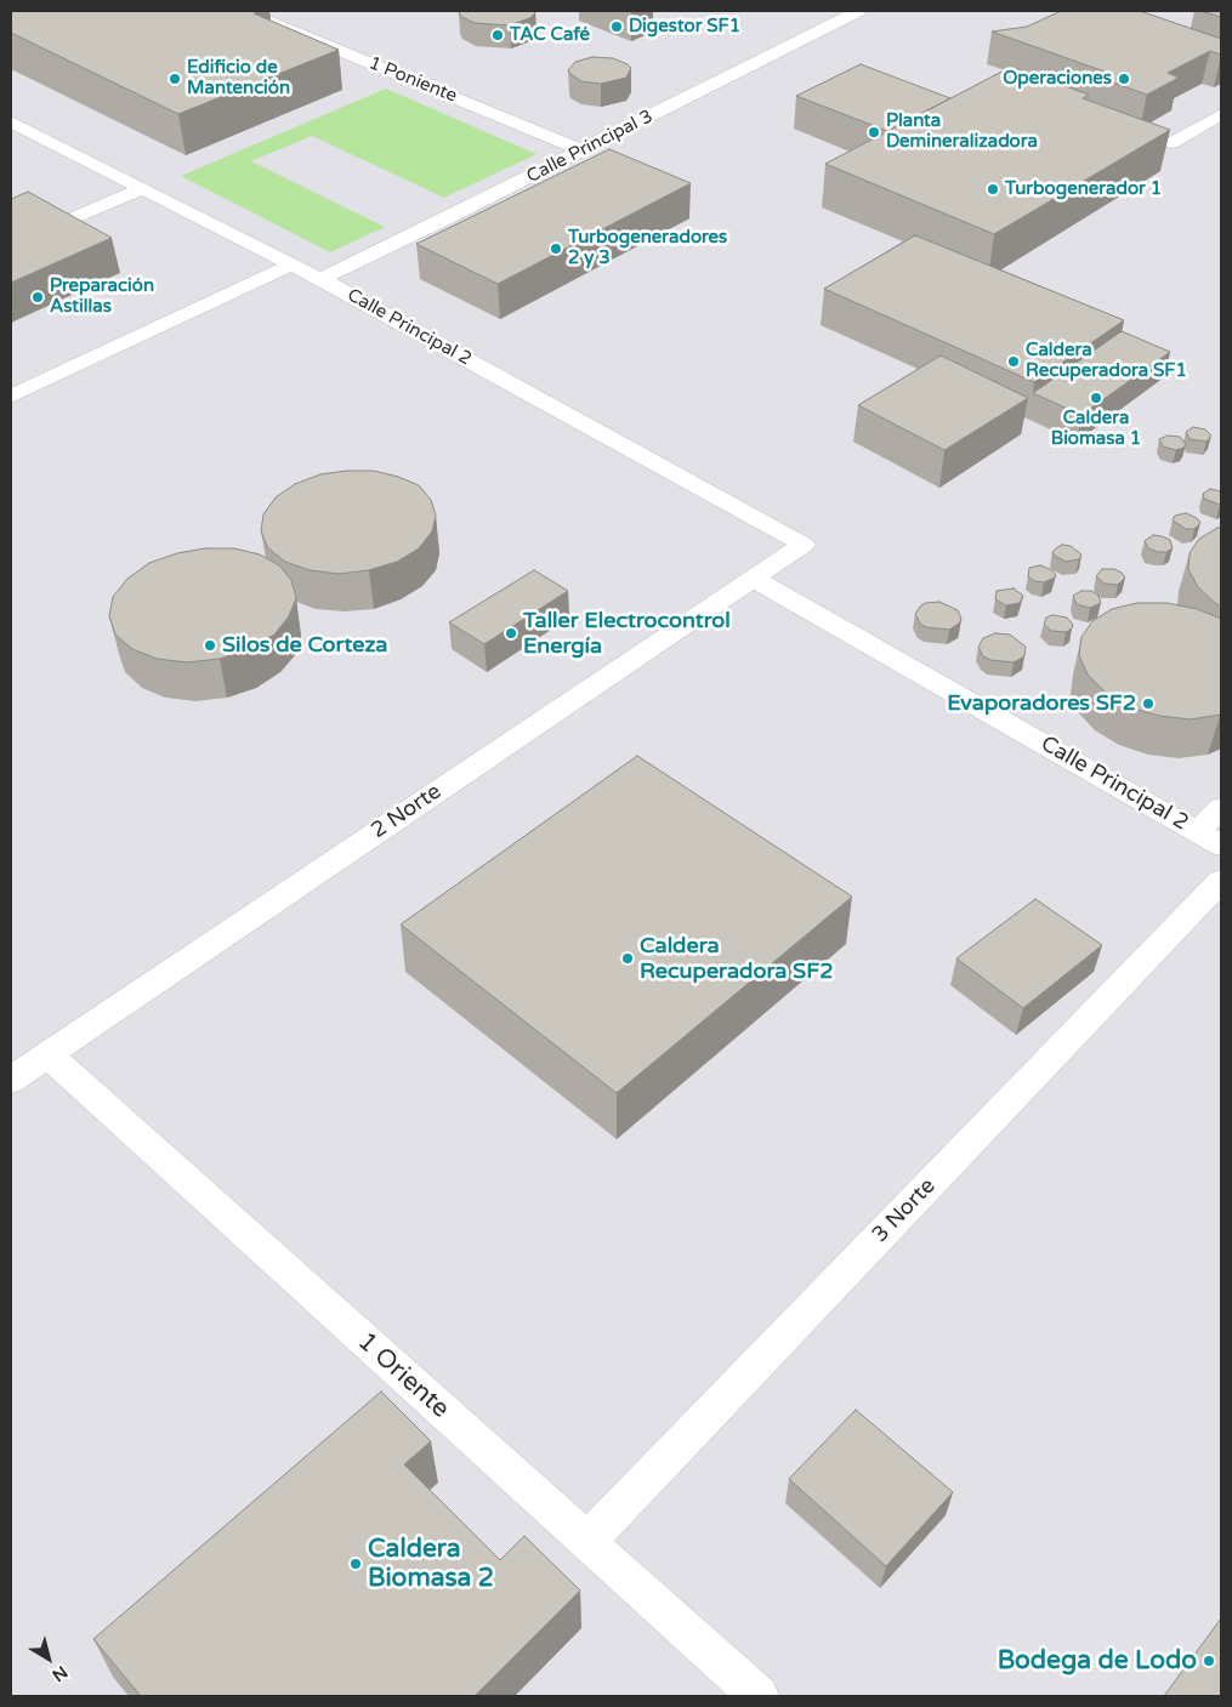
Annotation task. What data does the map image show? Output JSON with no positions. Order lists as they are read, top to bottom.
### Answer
{
  "streets": {
    "lane": [
      "1 Poniente",
      "Calle Principal 3",
      "Calle Principal 2",
      "2 Norte",
      "3 Norte",
      "1 Oriente"
    ]
  },
  "crossings": [
    ["1 Poniente", "Calle Principal 3"],
    ["Calle Principal 3", "Calle Principal 2"],
    ["Calle Principal 2", "2 Norte"],
    ["2 Norte", "1 Oriente"],
    ["3 Norte", "1 Oriente"]
  ],
  "places": [
    "Digestor SF1",
    "TAC Café",
    "Edificio de Mantención",
    "Operaciones",
    "Planta Demineralizadora",
    "Turbogenerador 1",
    "Turbogeneradores 2 y 3",
    "Preparación Astillas",
    "Caldera Recuperadora SF1",
    "Caldera Biomasa 1",
    "Taller Electrocontrol Energía",
    "Silos de Corteza",
    "Evaporadores SF2",
    "Caldera Recuperadora SF2",
    "Caldera Biomasa 2",
    "Bodega de Lodo"
  ],
  "north": "bottom right"
}
